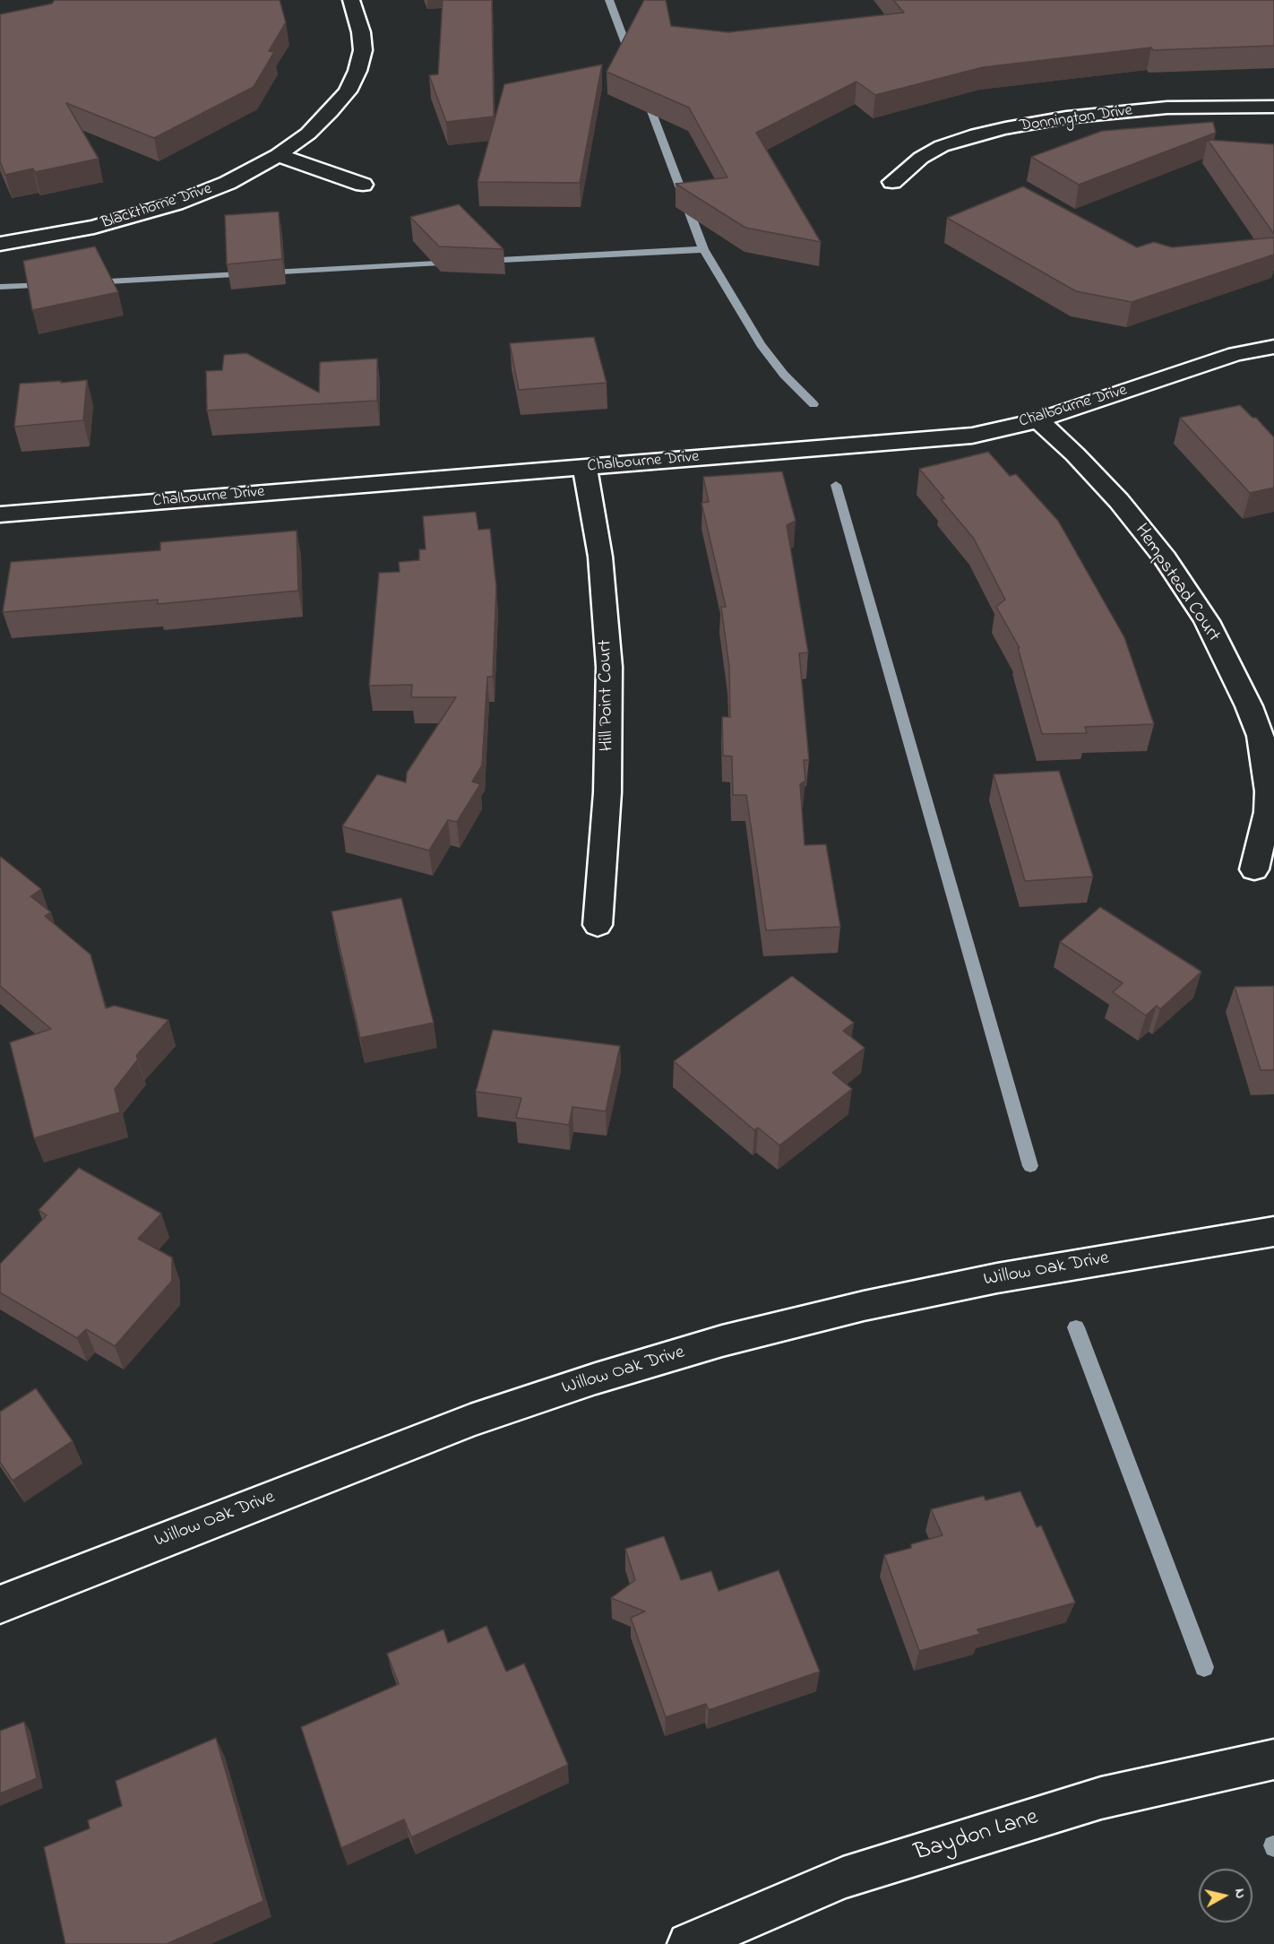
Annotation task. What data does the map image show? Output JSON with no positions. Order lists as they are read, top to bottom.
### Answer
{
  "streets": {
    "street": [
      "Donnington Drive",
      "Blackthorne Drive",
      "Chalbourne Drive",
      "Hempstead Court",
      "Hill Point Court",
      "Willow Oak Drive",
      "Baydon Lane"
    ]
  },
  "crossings": [
    ["Chalbourne Drive", "Hempstead Court"],
    ["Chalbourne Drive", "Hill Point Court"]
  ],
  "north": "right"
}
